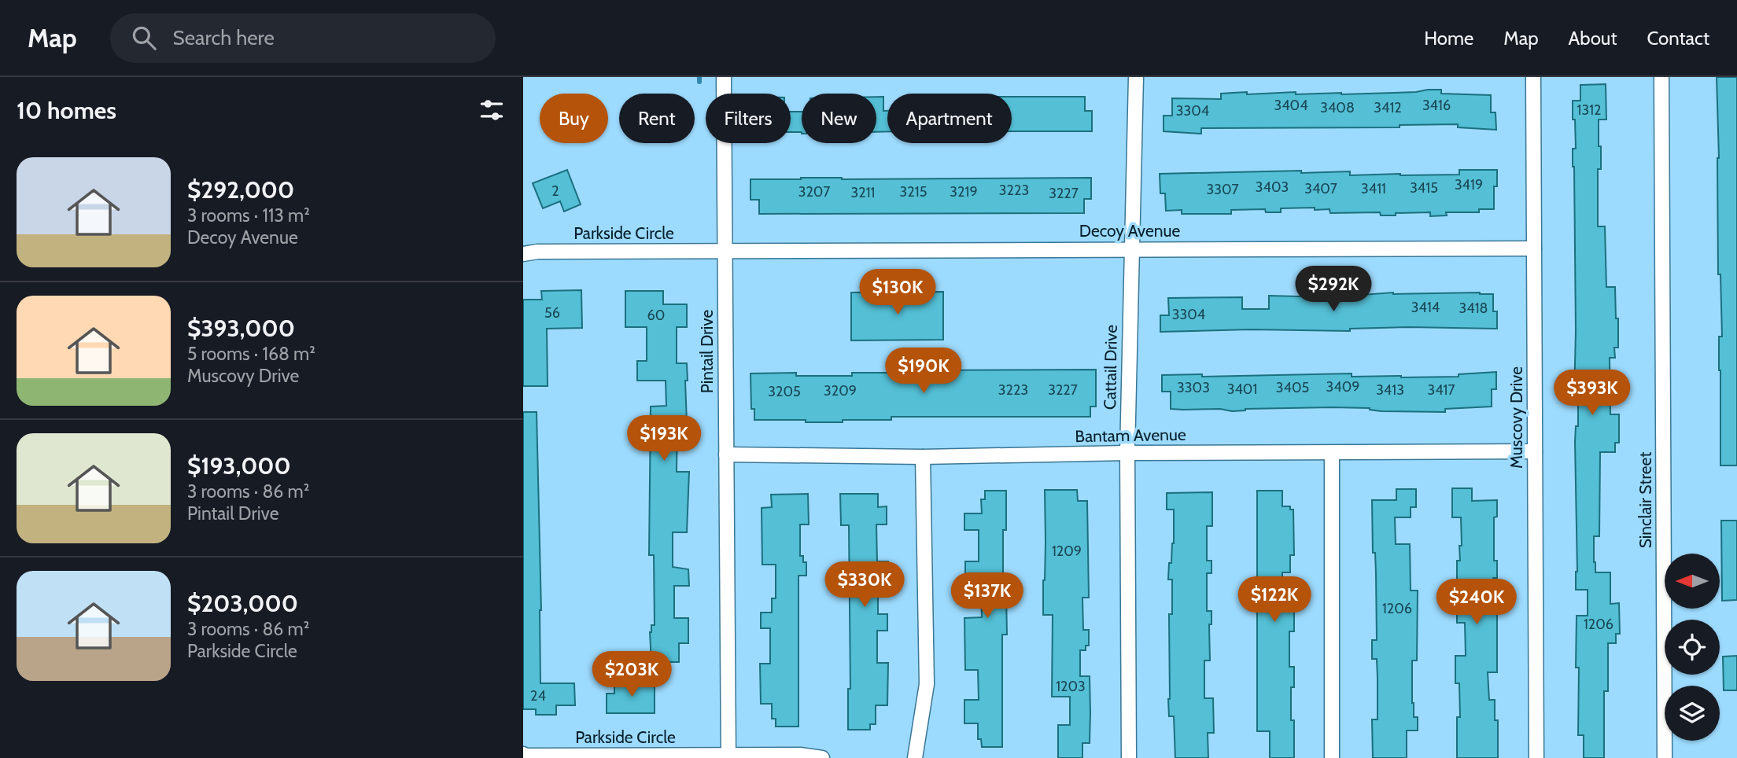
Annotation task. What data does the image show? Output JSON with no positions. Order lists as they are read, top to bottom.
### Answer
{
  "streets": {
    "street": [
      "Decoy Avenue",
      "Parkside Circle",
      "Pintail Drive",
      "Cattail Drive",
      "Muscovy Drive",
      "Bantam Avenue",
      "Sinclair Street"
    ]
  },
  "crossings": [
    ["Decoy Avenue", "Parkside Circle"],
    ["Decoy Avenue", "Pintail Drive"],
    ["Decoy Avenue", "Cattail Drive"],
    ["Decoy Avenue", "Muscovy Drive"],
    ["Parkside Circle", "Pintail Drive"],
    ["Pintail Drive", "Bantam Avenue"],
    ["Cattail Drive", "Bantam Avenue"],
    ["Muscovy Drive", "Bantam Avenue"]
  ],
  "house_numbers": [
    "3404",
    "3416",
    "3408",
    "3412",
    "1312",
    "3304",
    "3419",
    "3403",
    "3415",
    "3407",
    "3411",
    "3307",
    "3223",
    "2",
    "3207",
    "3215",
    "3219",
    "3211",
    "3227",
    "3414",
    "3418",
    "56",
    "3304",
    "60",
    "3409",
    "3303",
    "3405",
    "3401",
    "3223",
    "3227",
    "3413",
    "3417",
    "3209",
    "3205",
    "1209",
    "1206",
    "1206",
    "1203",
    "24"
  ],
  "north": "left",
  "page": {
    "header": "Map",
    "search": "Search here",
    "nav": [
      "Home",
      "Map",
      "About",
      "Contact"
    ],
    "heading": "10 homes",
    "chip": [
      "Buy",
      "Rent",
      "Filters",
      "New",
      "Apartment"
    ],
    "list": [
      {
        "name": "$292,000",
        "note": "3 rooms · 113 m² · Decoy Avenue"
      },
      {
        "name": "$393,000",
        "note": "5 rooms · 168 m² · Muscovy Drive"
      },
      {
        "name": "$193,000",
        "note": "3 rooms · 86 m² · Pintail Drive"
      },
      {
        "name": "$203,000",
        "note": "3 rooms · 86 m² · Parkside Circle"
      }
    ],
    "price": [
      "$292K",
      "$130K",
      "$190K",
      "$393K",
      "$193K",
      "$330K",
      "$137K",
      "$122K",
      "$240K",
      "$203K"
    ]
  }
}
